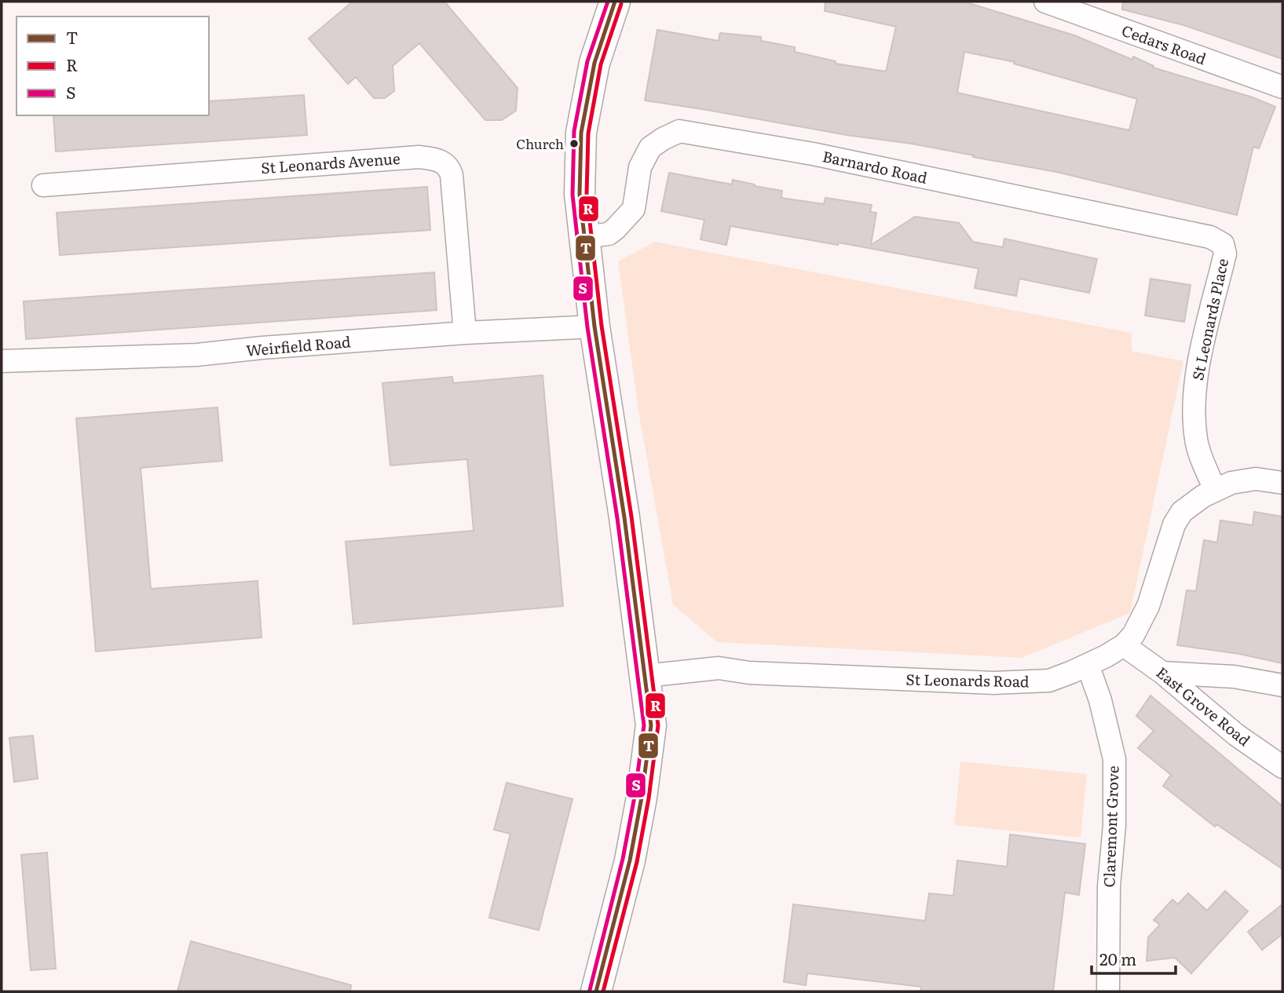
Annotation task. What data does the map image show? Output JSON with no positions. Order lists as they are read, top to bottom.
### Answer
{
  "streets": {
    "street": [
      "Cedars Road",
      "St Leonards Avenue",
      "Barnardo Road",
      "St Leonards Place",
      "Weirfield Road",
      "St Leonards Road",
      "East Grove Road",
      "Claremont Grove"
    ]
  },
  "crossings": [
    ["St Leonards Avenue", "Weirfield Road"],
    ["Barnardo Road", "St Leonards Place"],
    ["St Leonards Place", "St Leonards Road"],
    ["St Leonards Road", "East Grove Road"],
    ["St Leonards Road", "Claremont Grove"]
  ],
  "places": ["Church"],
  "lines": ["transit line T", "transit line S", "transit line R"],
  "legend": ["T", "R", "S"],
  "scale_bar": "20 m"
}
